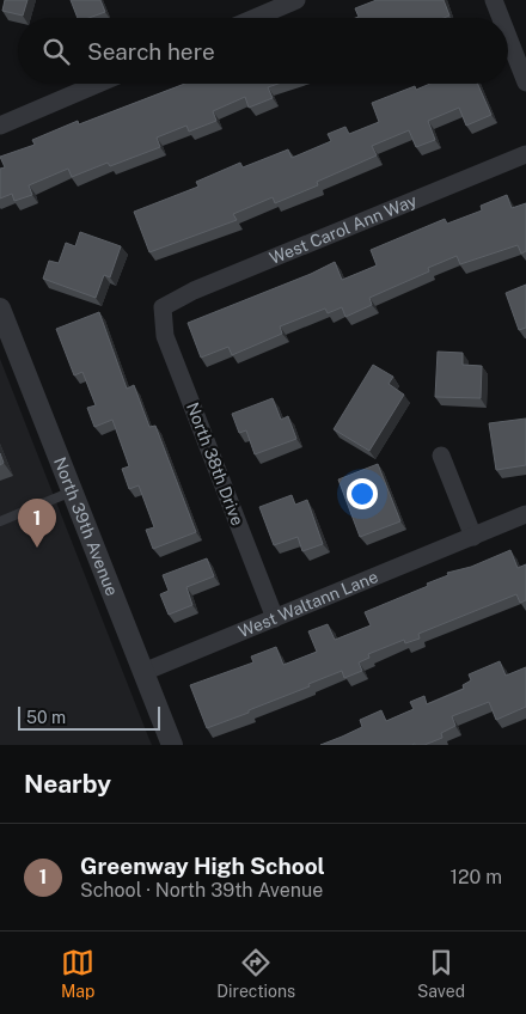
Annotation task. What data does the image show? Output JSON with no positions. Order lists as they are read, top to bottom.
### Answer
{
  "streets": {
    "street": [
      "West Carol Ann Way",
      "North 38th Drive",
      "North 39th Avenue",
      "West Waltann Lane"
    ]
  },
  "crossings": [
    ["West Carol Ann Way", "North 38th Drive"],
    ["North 38th Drive", "West Waltann Lane"],
    ["North 39th Avenue", "West Waltann Lane"]
  ],
  "scale_bar": "50 m",
  "page": {
    "search": "Search here",
    "pins": "1",
    "scale": "50 m",
    "heading": "Nearby",
    "list": [
      {
        "mark": "1",
        "name": "Greenway High School",
        "note": "School · North 39th Avenue",
        "value": "120 m"
      }
    ],
    "nav": ["Map", "Directions", "Saved"]
  }
}
